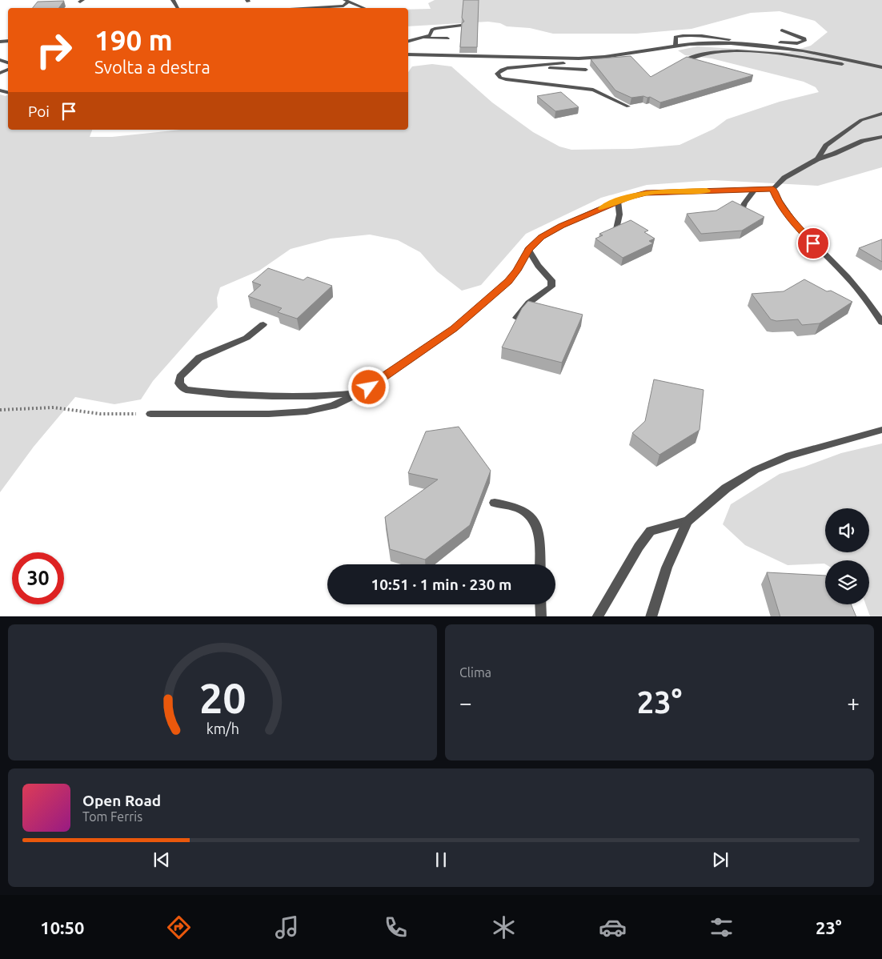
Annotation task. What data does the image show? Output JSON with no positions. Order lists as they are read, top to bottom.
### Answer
{
  "page": {
    "turn": ["190 m", "Svolta a destra"],
    "then": "Poi",
    "limit": "30",
    "trip": "10:51 · 1 min · 230 m",
    "tile": "Clima",
    "heat": ["−", "23°", "+"],
    "song": ["Open Road", "Tom Ferris"],
    "tabs": ["10:50", "23°"],
    "gauge": ["20", "km/h"]
  }
}
